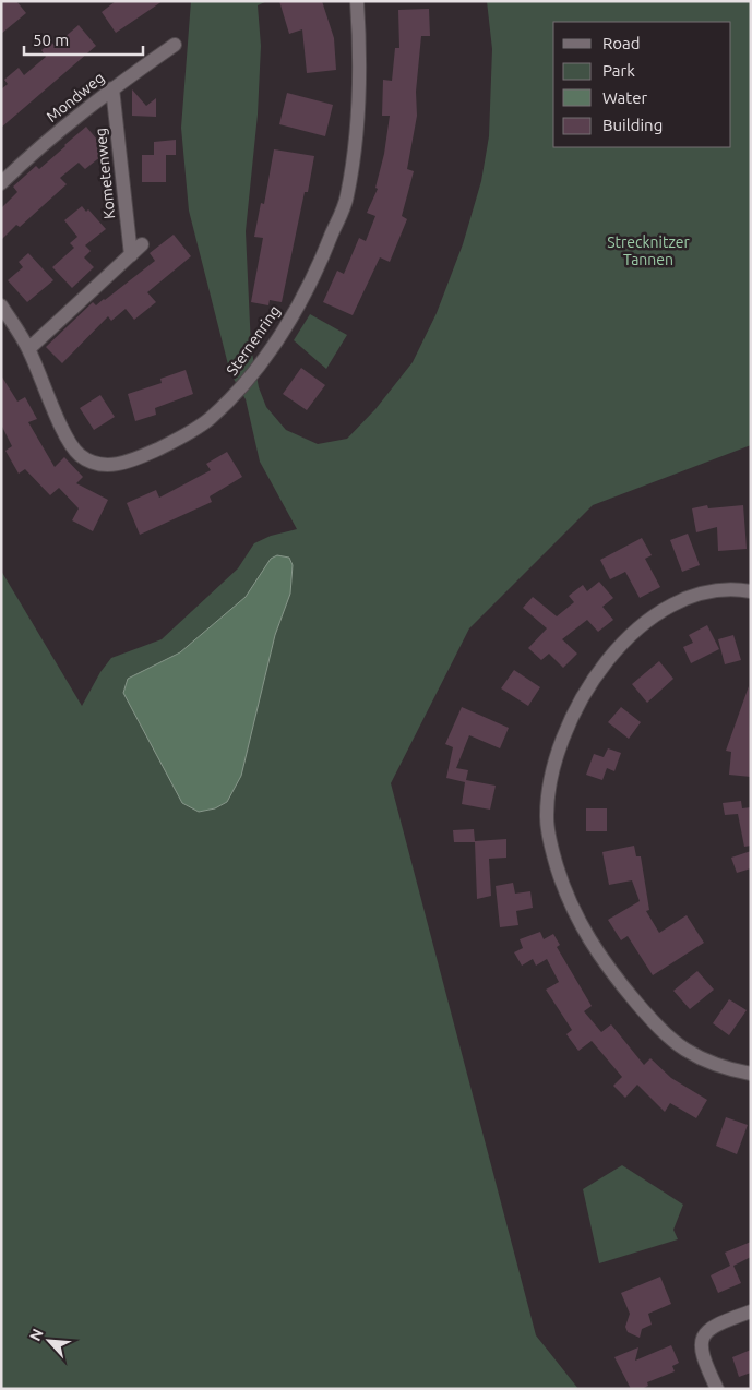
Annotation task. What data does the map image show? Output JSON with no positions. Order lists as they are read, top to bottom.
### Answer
{
  "streets": {
    "street": ["Mondweg", "Kometenweg", "Sternenring"]
  },
  "crossings": [
    ["Mondweg", "Kometenweg"]
  ],
  "parks": ["Strecknitzer Tannen"],
  "legend": [
    "Road",
    "Park",
    "Water",
    "Building"
  ],
  "scale_bar": "50 m",
  "north": "top left"
}
